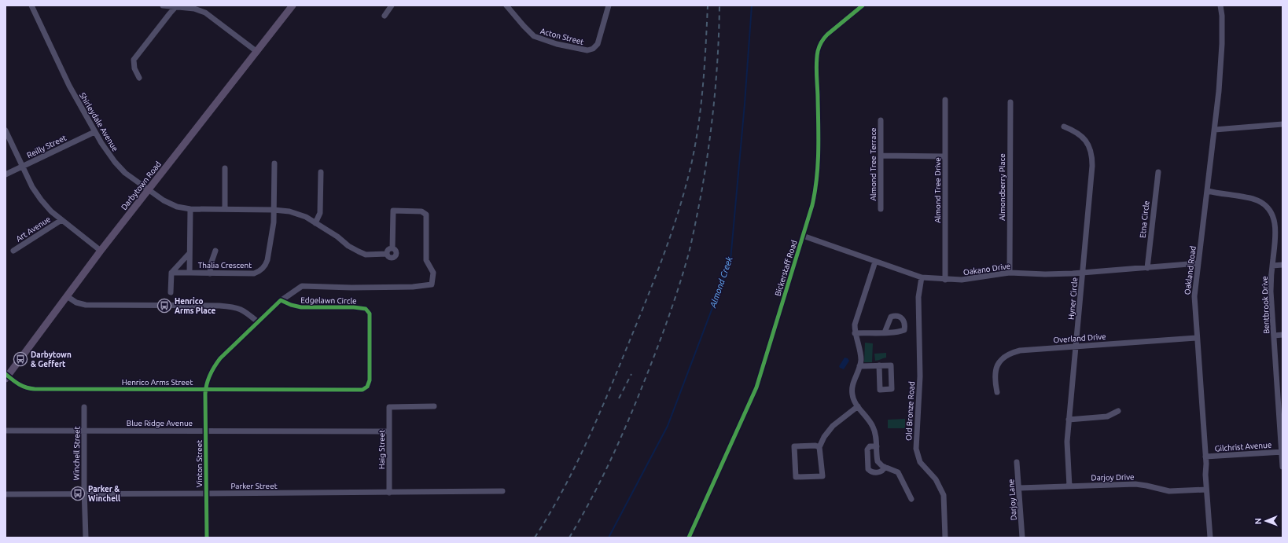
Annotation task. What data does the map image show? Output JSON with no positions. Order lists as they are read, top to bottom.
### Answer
{
  "streets": {
    "main road": ["Darbytown Road"],
    "street": [
      "Acton Street",
      "Shirleydale Avenue",
      "Reilly Street",
      "Almond Tree Terrace",
      "Almondberry Place",
      "Almond Tree Drive",
      "Etna Circle",
      "Art Avenue",
      "Thalia Crescent",
      "Bickerstaff Road",
      "Oakano Drive",
      "Oakland Road",
      "Hyner Circle",
      "Edgelawn Circle",
      "Bentbrook Drive",
      "Overland Drive",
      "Henrico Arms Street",
      "Old Bronze Road",
      "Blue Ridge Avenue",
      "Gilchrist Avenue",
      "Haig Street",
      "Winchell Street",
      "Vinton Street",
      "Darjoy Drive",
      "Parker Street",
      "Darjoy Lane"
    ]
  },
  "crossings": [
    ["Shirleydale Avenue", "Reilly Street"],
    ["Shirleydale Avenue", "Darbytown Road"],
    ["Shirleydale Avenue", "Thalia Crescent"],
    ["Darbytown Road", "Henrico Arms Street"],
    ["Almondberry Place", "Oakano Drive"],
    ["Almond Tree Drive", "Oakano Drive"],
    ["Etna Circle", "Oakano Drive"],
    ["Bickerstaff Road", "Oakano Drive"],
    ["Oakano Drive", "Oakland Road"],
    ["Oakano Drive", "Hyner Circle"],
    ["Oakano Drive", "Old Bronze Road"],
    ["Oakland Road", "Bentbrook Drive"],
    ["Oakland Road", "Overland Drive"],
    ["Oakland Road", "Gilchrist Avenue"],
    ["Oakland Road", "Darjoy Drive"],
    ["Hyner Circle", "Overland Drive"],
    ["Hyner Circle", "Darjoy Drive"],
    ["Edgelawn Circle", "Henrico Arms Street"],
    ["Bentbrook Drive", "Gilchrist Avenue"],
    ["Henrico Arms Street", "Vinton Street"],
    ["Blue Ridge Avenue", "Haig Street"],
    ["Blue Ridge Avenue", "Winchell Street"],
    ["Blue Ridge Avenue", "Vinton Street"],
    ["Haig Street", "Parker Street"],
    ["Winchell Street", "Parker Street"],
    ["Vinton Street", "Parker Street"],
    ["Darjoy Drive", "Darjoy Lane"]
  ],
  "water": ["Almond Creek"],
  "places": {
    "bus stop": ["Henrico Arms Place", "Darbytown & Geffert", "Parker & Winchell"]
  },
  "north": "left"
}
